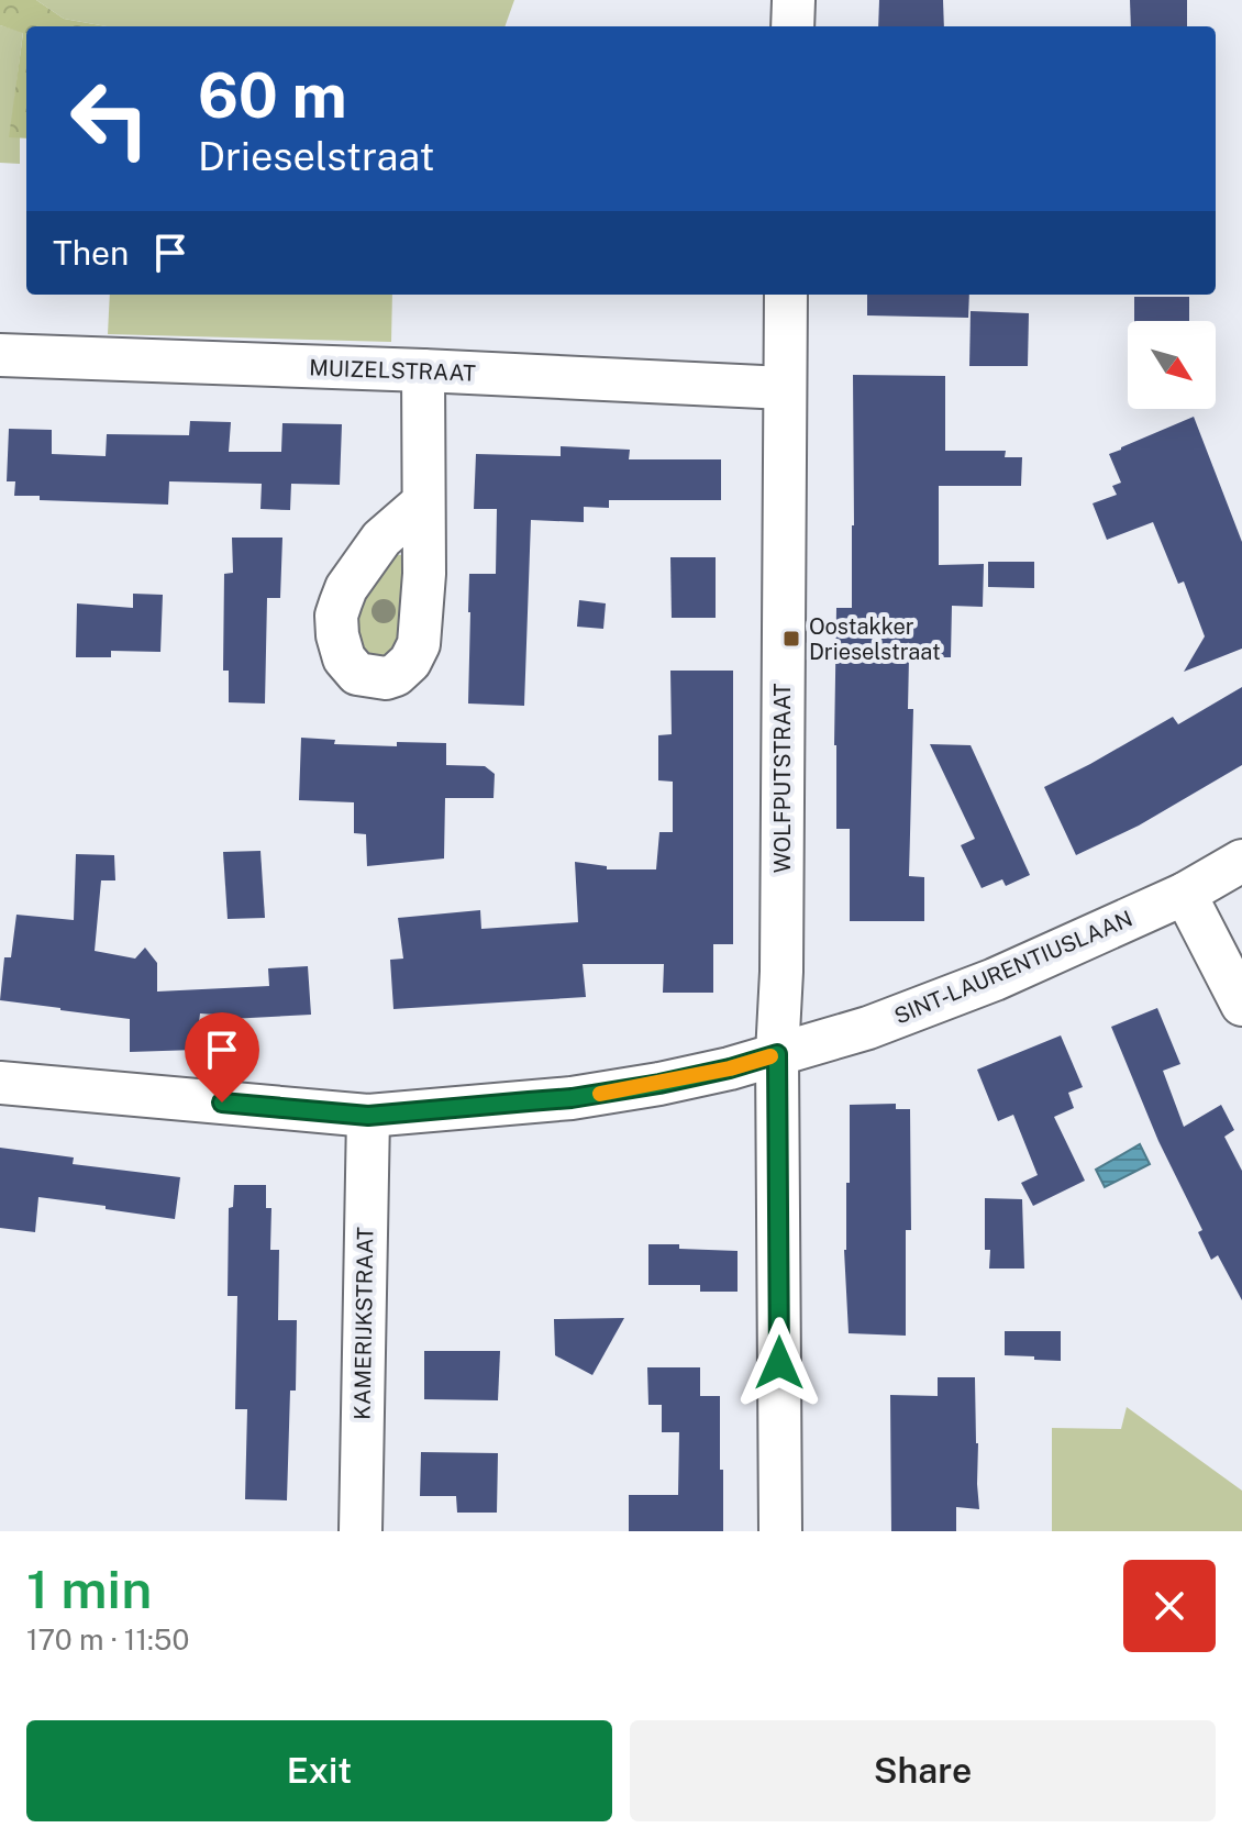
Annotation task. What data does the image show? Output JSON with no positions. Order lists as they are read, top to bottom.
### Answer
{
  "streets": {
    "street": [
      "MUIZELSTRAAT",
      "WOLFPUTSTRAAT",
      "SINT-LAURENTIUSLAAN",
      "KAMERIJKSTRAAT"
    ]
  },
  "crossings": [
    ["MUIZELSTRAAT", "WOLFPUTSTRAAT"],
    ["WOLFPUTSTRAAT", "SINT-LAURENTIUSLAAN"],
    ["SINT-LAURENTIUSLAAN", "KAMERIJKSTRAAT"]
  ],
  "places": {
    "transit": ["Oostakker Drieselstraat"]
  },
  "north": "bottom right",
  "page": {
    "turn": ["60 m", "Drieselstraat"],
    "then": "Then",
    "heading": ["1 min", "170 m · 11:50"],
    "buttons": ["Exit", "Share"]
  }
}
